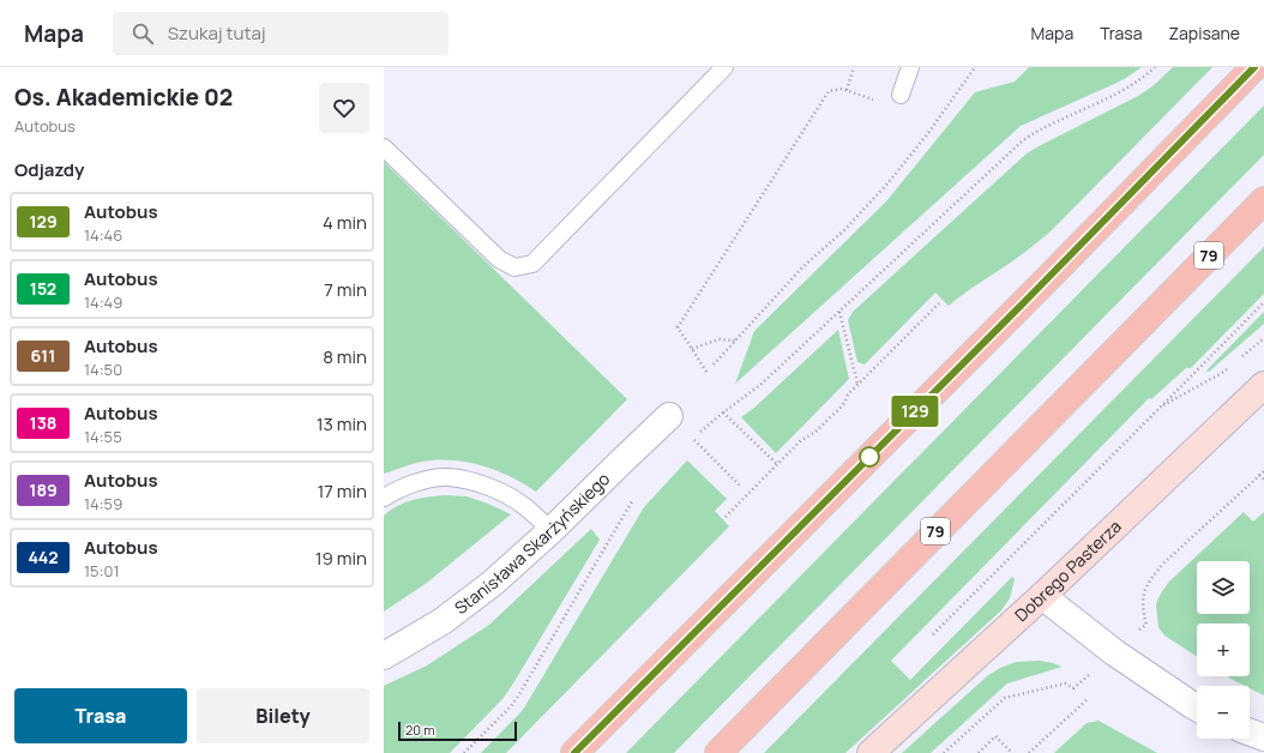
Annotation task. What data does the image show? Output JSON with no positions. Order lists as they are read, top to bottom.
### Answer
{
  "streets": {
    "main road": ["79"],
    "street": ["Stanisława Skarżyńskiego", "Dobrego Pasterza"]
  },
  "lines": ["bus line 129"],
  "scale_bar": "20 m",
  "page": {
    "header": "Mapa",
    "search": "Szukaj tutaj",
    "nav": ["Mapa", "Trasa", "Zapisane"],
    "heading": [
      ["Os. Akademickie 02", "Autobus"],
      "Odjazdy"
    ],
    "on_map": "129",
    "list": [
      {
        "mark": "129",
        "name": "Autobus",
        "note": "14:46",
        "value": "4 min"
      },
      {
        "mark": "152",
        "name": "Autobus",
        "note": "14:49",
        "value": "7 min"
      },
      {
        "mark": "611",
        "name": "Autobus",
        "note": "14:50",
        "value": "8 min"
      },
      {
        "mark": "138",
        "name": "Autobus",
        "note": "14:55",
        "value": "13 min"
      },
      {
        "mark": "189",
        "name": "Autobus",
        "note": "14:59",
        "value": "17 min"
      },
      {
        "mark": "442",
        "name": "Autobus",
        "note": "15:01",
        "value": "19 min"
      }
    ],
    "map_buttons": ["+", "−"],
    "buttons": ["Trasa", "Bilety"],
    "scale": "20 m"
  }
}
